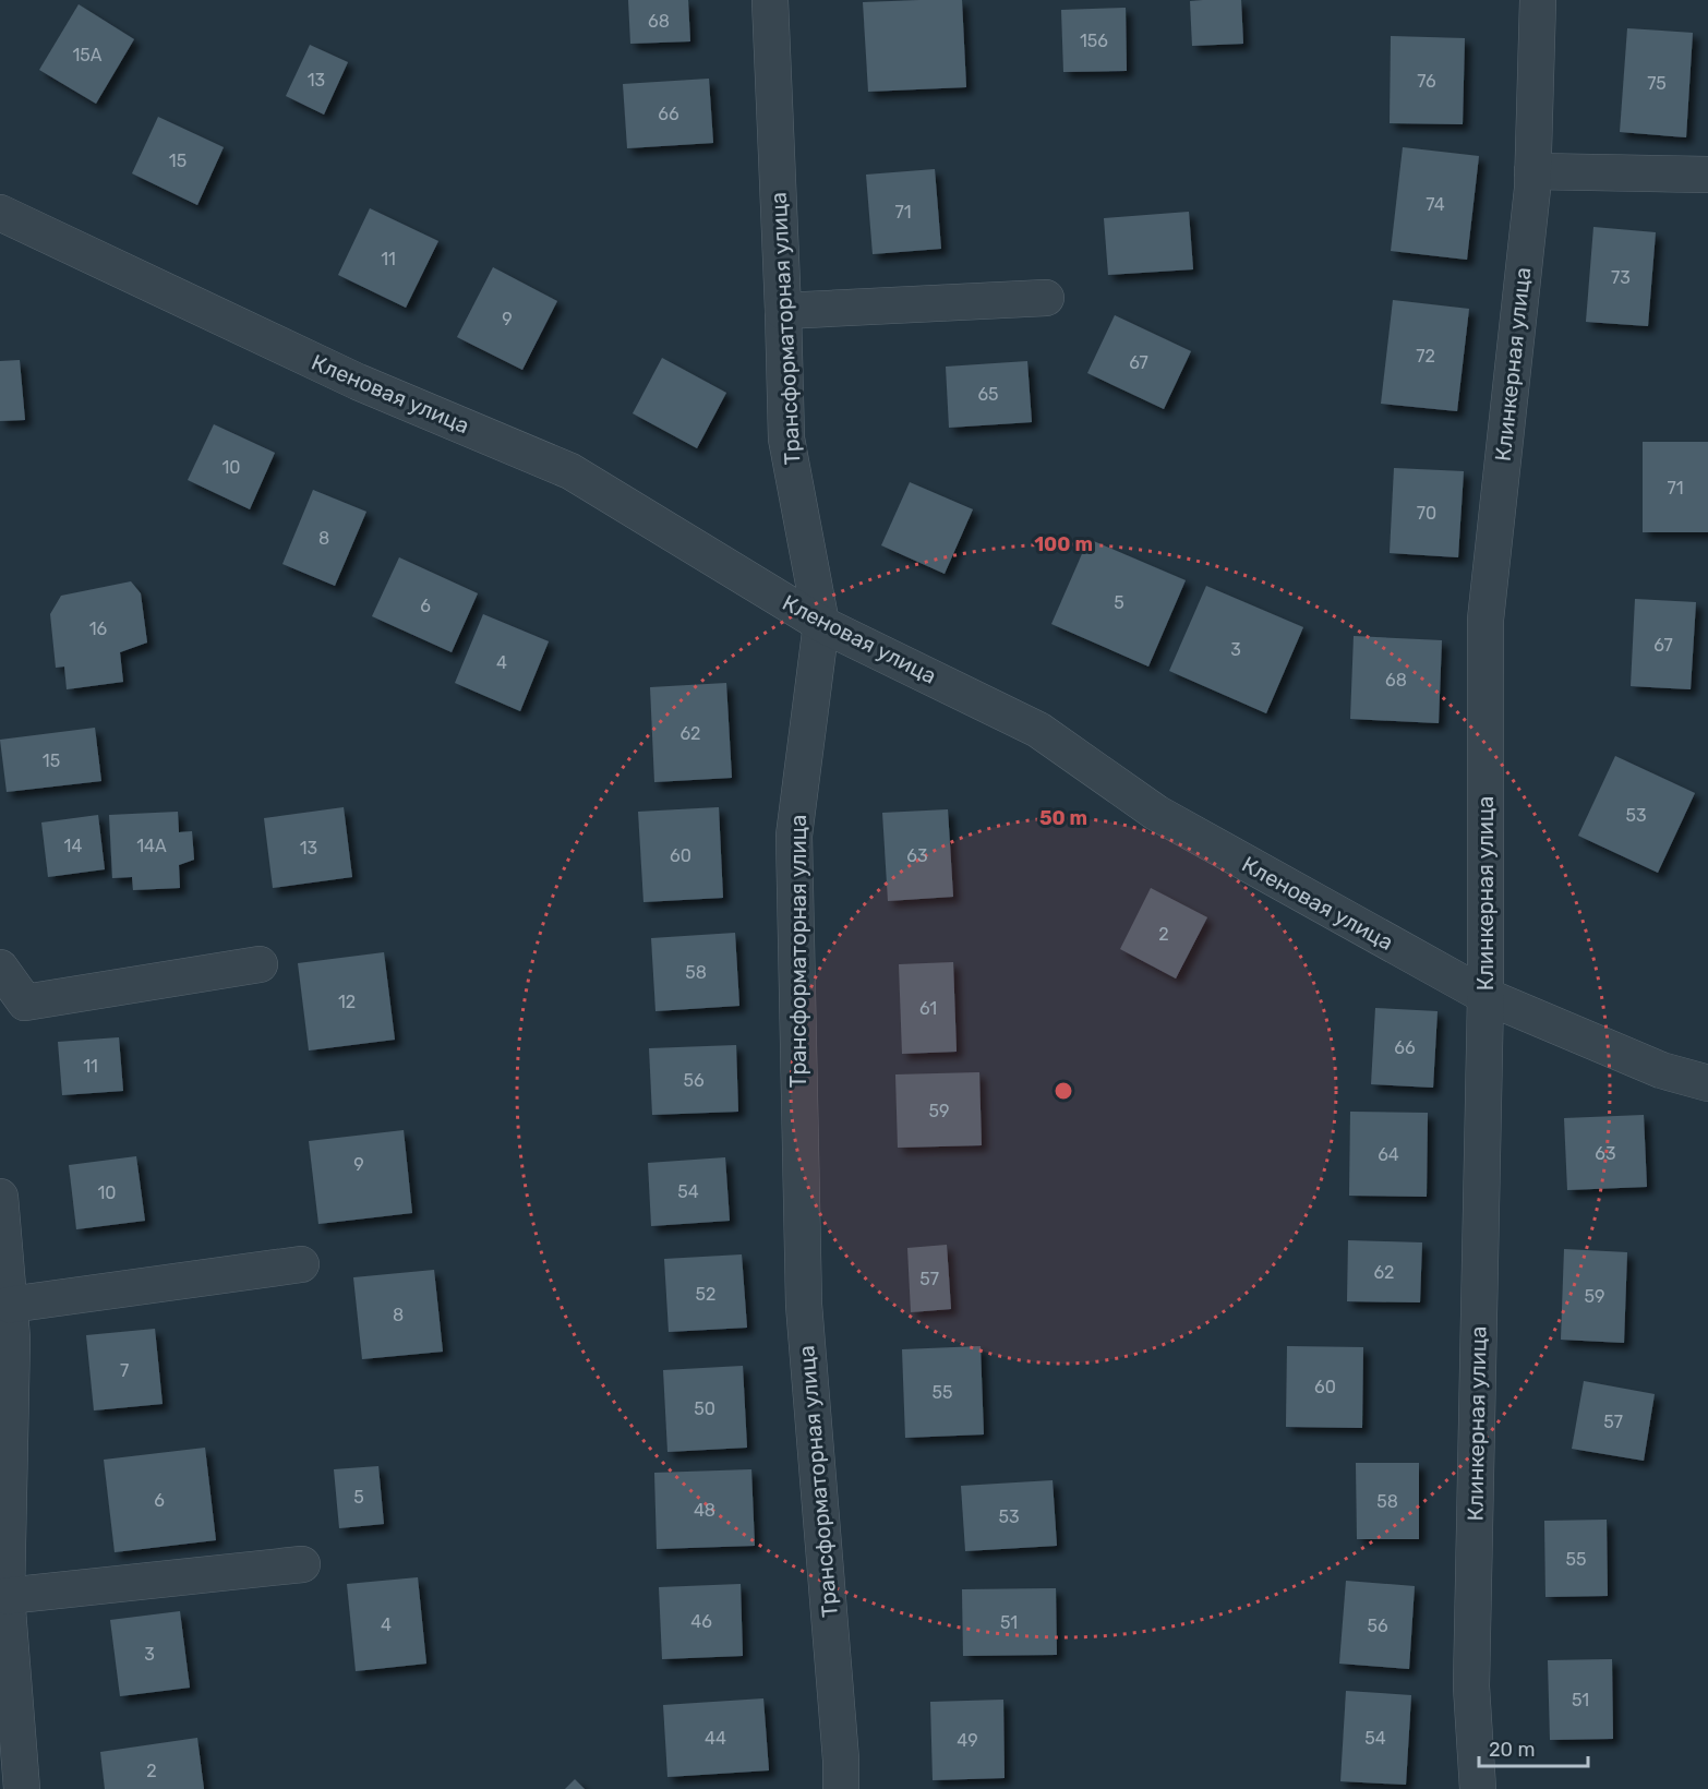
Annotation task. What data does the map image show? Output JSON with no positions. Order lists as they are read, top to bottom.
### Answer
{
  "streets": {
    "street": ["Трансформаторная улица", "Клинкерная улица", "Кленовая улица"]
  },
  "crossings": [
    ["Трансформаторная улица", "Кленовая улица"],
    ["Клинкерная улица", "Кленовая улица"]
  ],
  "house_numbers": [
    "68",
    "156",
    "15А",
    "13",
    "76",
    "75",
    "66",
    "15",
    "74",
    "71",
    "11",
    "73",
    "9",
    "72",
    "67",
    "65",
    "10",
    "71",
    "70",
    "8",
    "5",
    "6",
    "16",
    "67",
    "3",
    "4",
    "68",
    "62",
    "15",
    "53",
    "14",
    "14А",
    "13",
    "60",
    "63",
    "2",
    "58",
    "12",
    "61",
    "66",
    "11",
    "56",
    "59",
    "63",
    "64",
    "9",
    "54",
    "10",
    "62",
    "57",
    "52",
    "59",
    "8",
    "7",
    "60",
    "55",
    "50",
    "57",
    "5",
    "6",
    "58",
    "48",
    "53",
    "55",
    "46",
    "51",
    "4",
    "56",
    "3",
    "51",
    "44",
    "54",
    "49",
    "2"
  ],
  "scale_bar": "20 m",
  "rings": ["100 m", "50 m"]
}
